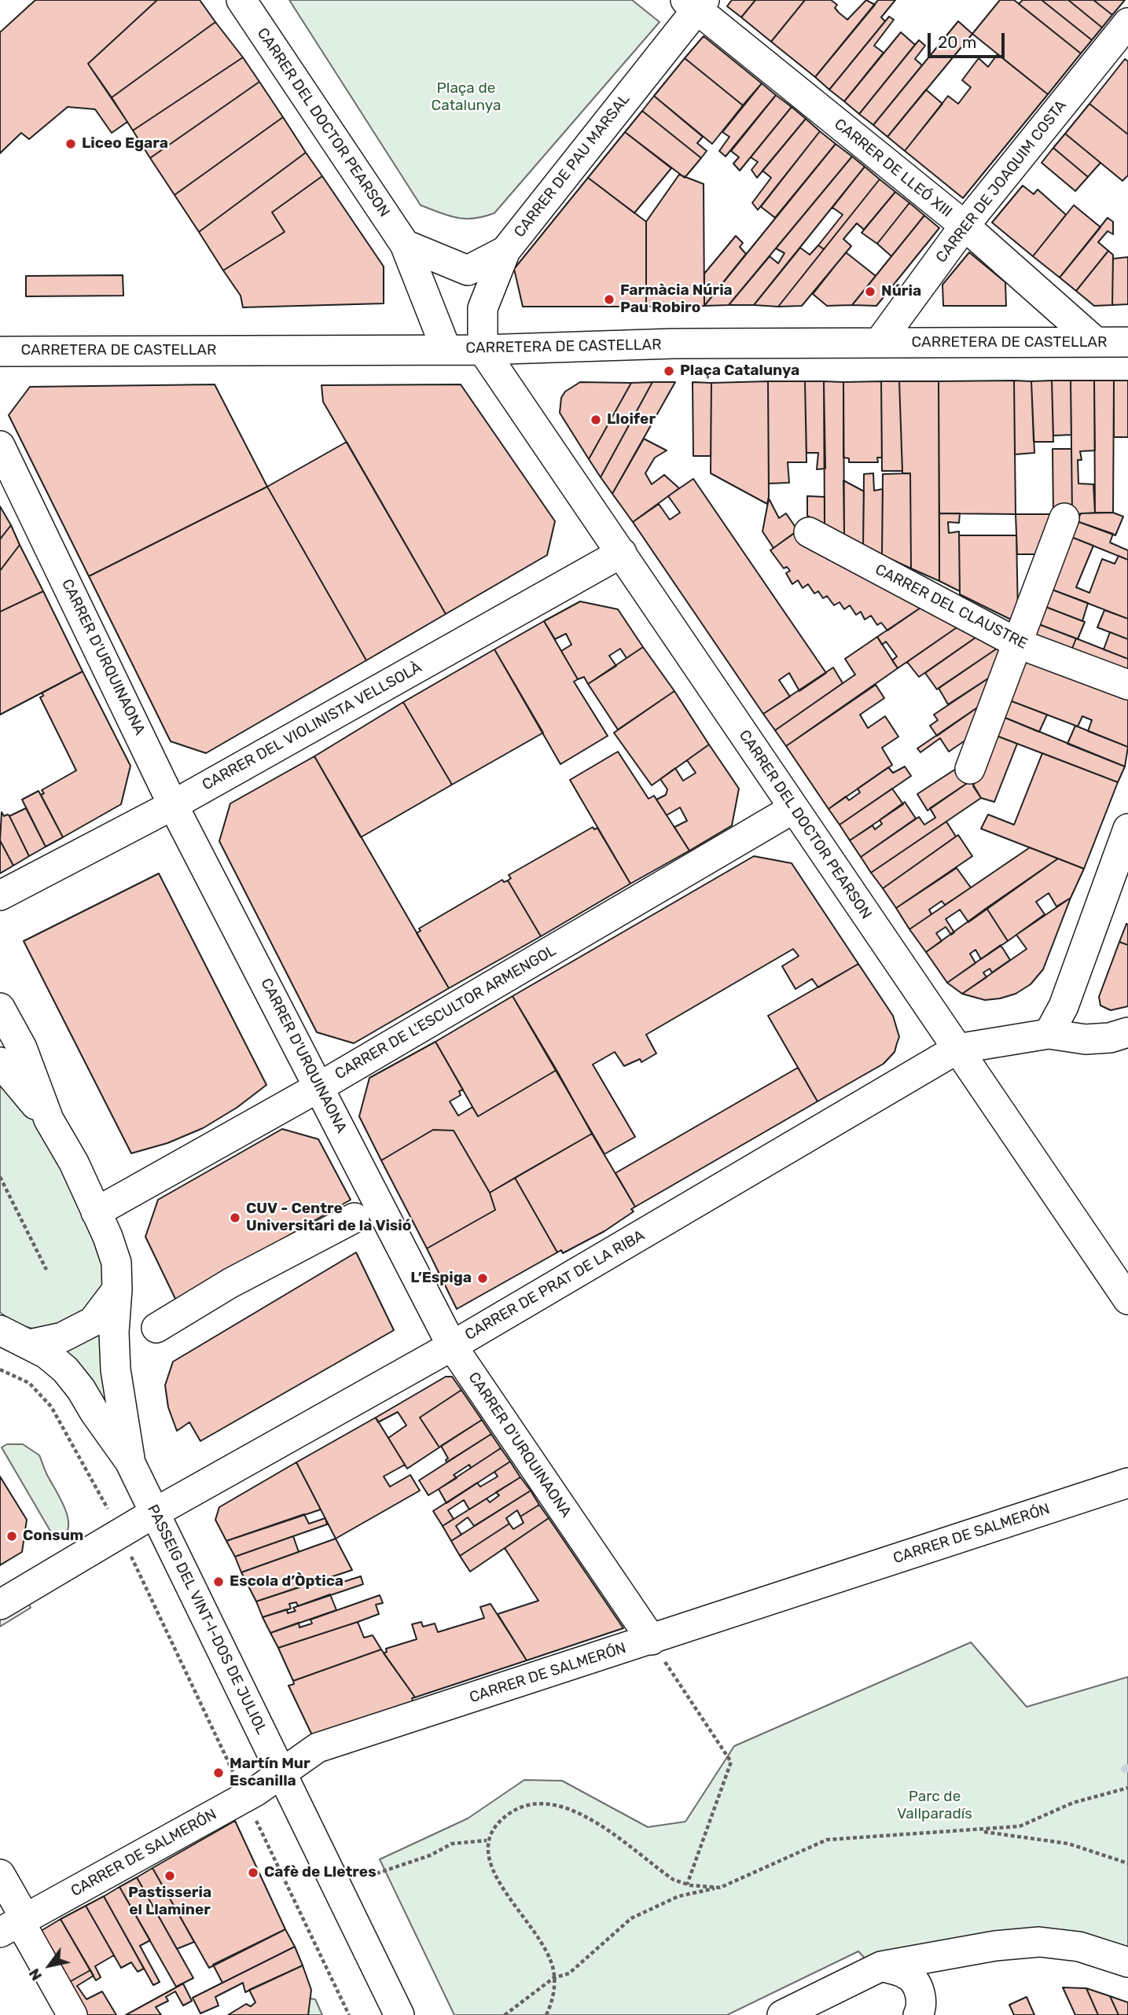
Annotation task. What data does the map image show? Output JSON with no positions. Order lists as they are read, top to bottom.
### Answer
{
  "streets": {
    "street": [
      "CARRER DEL DOCTOR PEARSON",
      "CARRER DE PAU MARSAL",
      "CARRER DE LLEÓ XIII",
      "CARRER DE JOAQUIM COSTA",
      "CARRETERA DE CASTELLAR",
      "CARRER DEL CLAUSTRE",
      "CARRER D'URQUINAONA",
      "CARRER DEL VIOLINISTA VELLSOLÀ",
      "CARRER DE L'ESCULTOR ARMENGOL",
      "CARRER DE PRAT DE LA RIBA",
      "CARRER DE SALMERÓN",
      "PASSEIG DEL VINT-I-DOS DE JULIOL"
    ]
  },
  "crossings": [
    ["CARRER DEL DOCTOR PEARSON", "CARRER DE PAU MARSAL"],
    ["CARRER DEL DOCTOR PEARSON", "CARRETERA DE CASTELLAR"],
    ["CARRER DEL DOCTOR PEARSON", "CARRER DEL VIOLINISTA VELLSOLÀ"],
    ["CARRER DEL DOCTOR PEARSON", "CARRER DE L'ESCULTOR ARMENGOL"],
    ["CARRER DEL DOCTOR PEARSON", "CARRER DE PRAT DE LA RIBA"],
    ["CARRER DE PAU MARSAL", "CARRER DE LLEÓ XIII"],
    ["CARRER DE PAU MARSAL", "CARRETERA DE CASTELLAR"],
    ["CARRER DE LLEÓ XIII", "CARRER DE JOAQUIM COSTA"],
    ["CARRER DE LLEÓ XIII", "CARRETERA DE CASTELLAR"],
    ["CARRER DE JOAQUIM COSTA", "CARRETERA DE CASTELLAR"],
    ["CARRER D'URQUINAONA", "CARRER DEL VIOLINISTA VELLSOLÀ"],
    ["CARRER D'URQUINAONA", "CARRER DE L'ESCULTOR ARMENGOL"],
    ["CARRER D'URQUINAONA", "CARRER DE PRAT DE LA RIBA"],
    ["CARRER D'URQUINAONA", "CARRER DE SALMERÓN"],
    ["CARRER DE L'ESCULTOR ARMENGOL", "PASSEIG DEL VINT-I-DOS DE JULIOL"],
    ["CARRER DE PRAT DE LA RIBA", "PASSEIG DEL VINT-I-DOS DE JULIOL"],
    ["CARRER DE SALMERÓN", "PASSEIG DEL VINT-I-DOS DE JULIOL"]
  ],
  "parks": ["Plaça de Catalunya", "Parc de Vallparadís"],
  "places": [
    "Liceo Egara",
    "Núria",
    "Farmàcia Núria Pau Robiro",
    "Plaça Catalunya",
    "Lloifer",
    "CUV - Centre Universitari de la Visió",
    "L’Espiga",
    "Consum",
    "Escola d’Òptica",
    "Martín Mur Escanilla",
    "Cafè de Lletres",
    "Pastisseria el Llaminer"
  ],
  "scale_bar": "20 m",
  "north": "bottom left"
}
